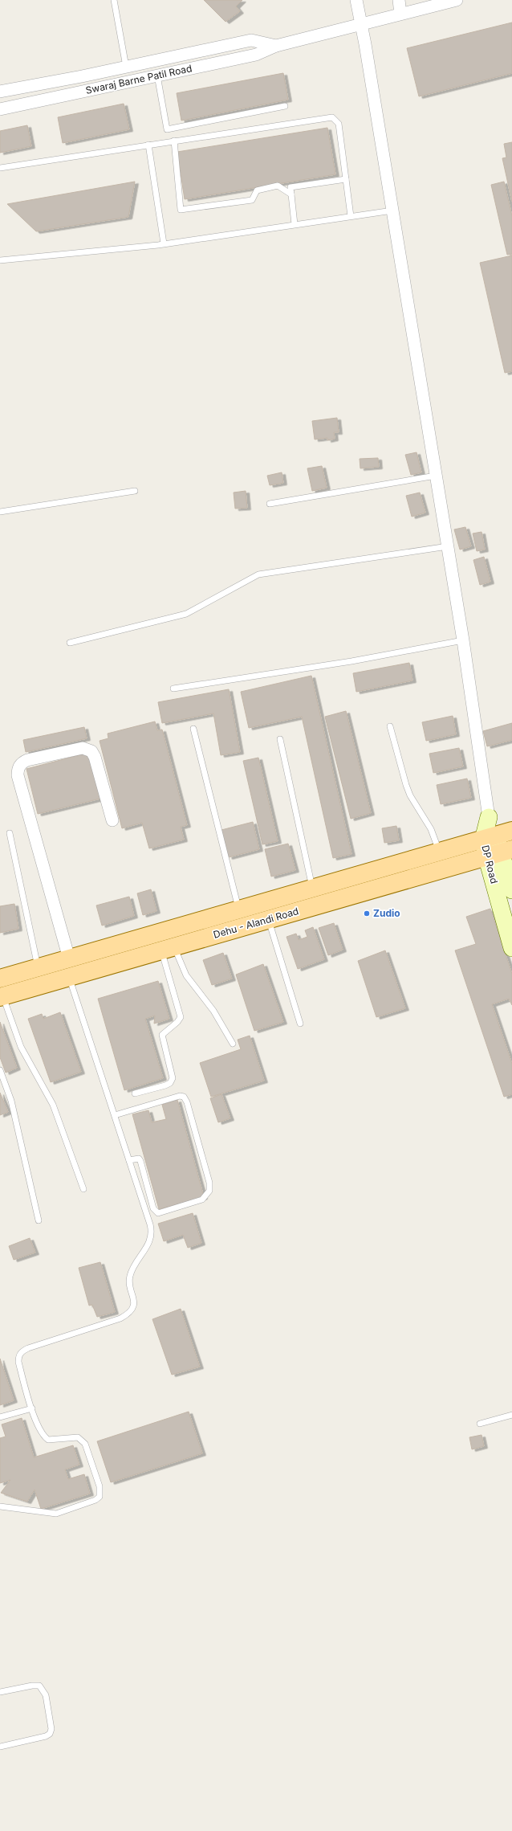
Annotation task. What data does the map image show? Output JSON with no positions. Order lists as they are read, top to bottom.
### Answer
{
  "streets": {
    "main road": ["Dehu - Alandi Road"],
    "street": ["Swaraj Barne Patil Road", "DP Road"]
  },
  "crossings": [
    ["DP Road", "Dehu - Alandi Road"]
  ],
  "places": ["Zudio"]
}
